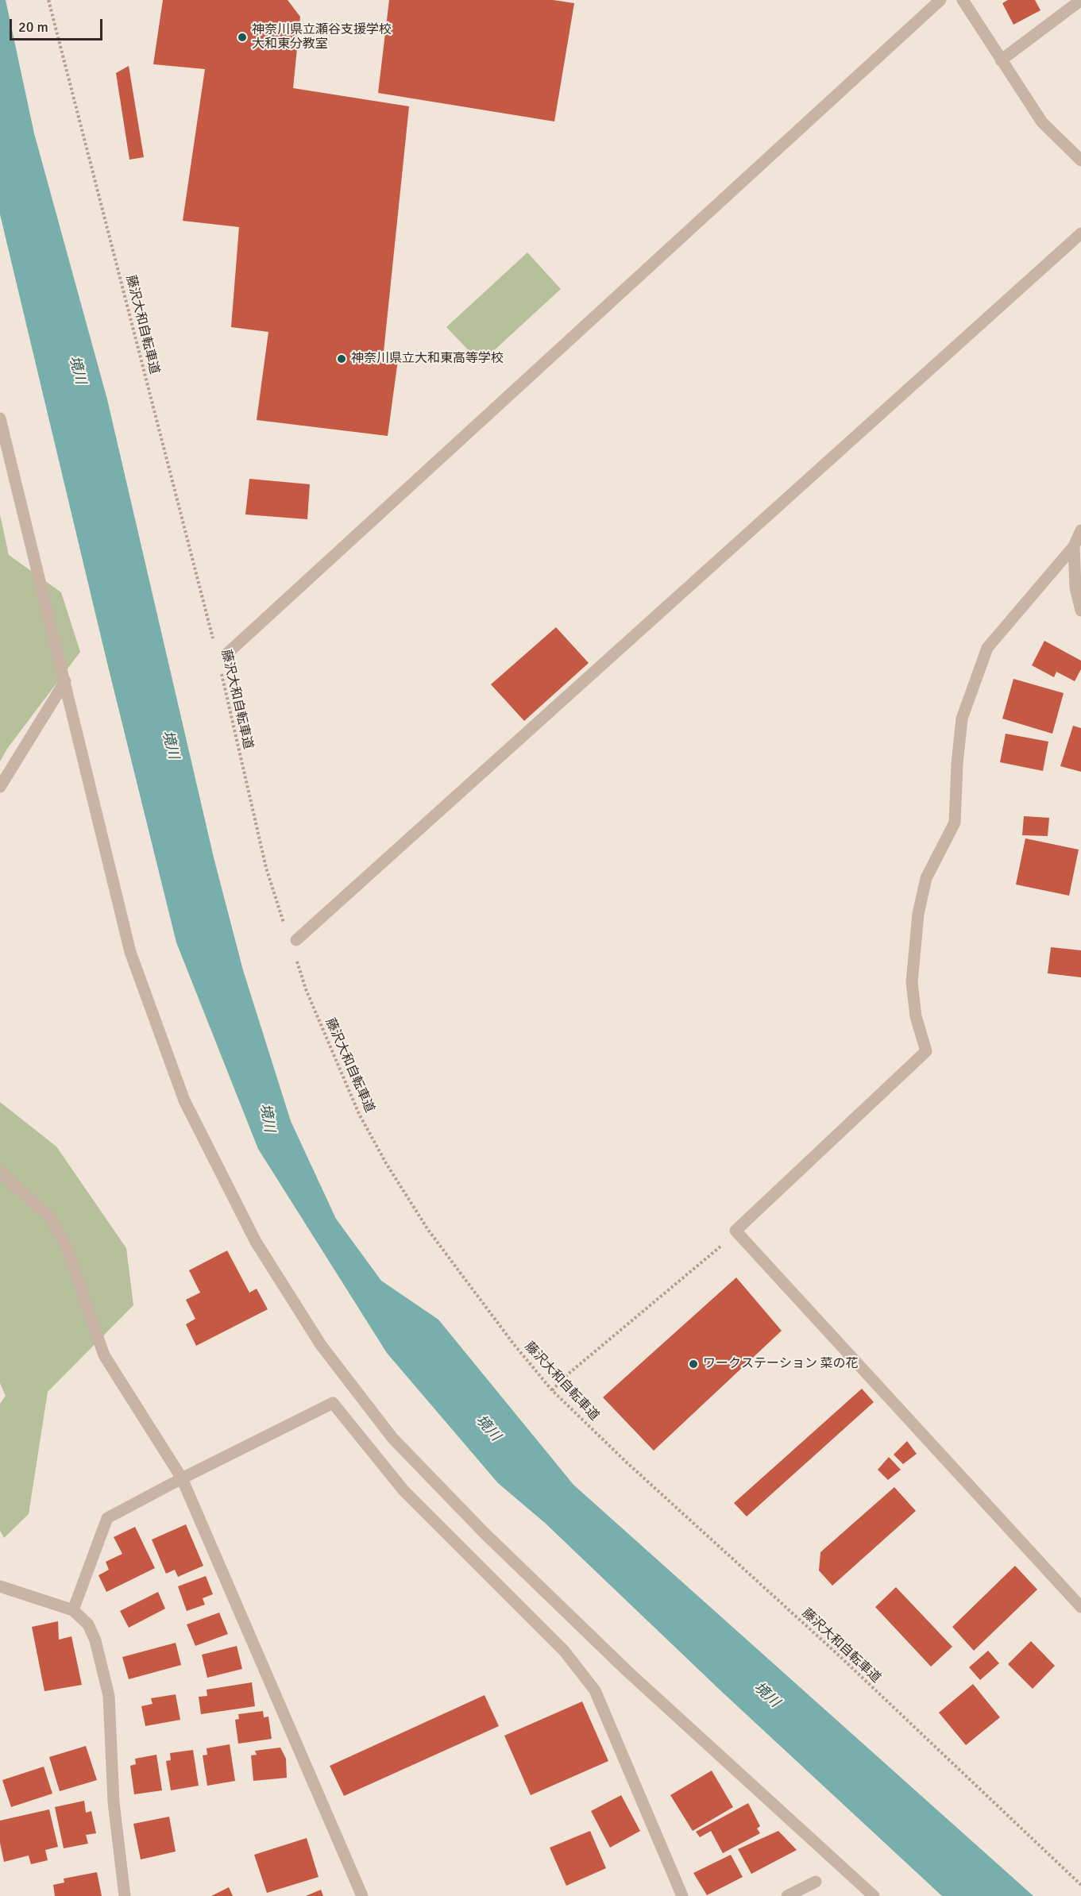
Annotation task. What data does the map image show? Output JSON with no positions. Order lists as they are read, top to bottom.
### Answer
{
  "streets": {
    "path": ["藤沢大和自転車道"]
  },
  "water": ["境川"],
  "places": ["神奈川県立瀬谷支援学校 大和東分教室", "神奈川県立大和東高等学校", "ワークステーション 菜の花"],
  "scale_bar": "20 m"
}
